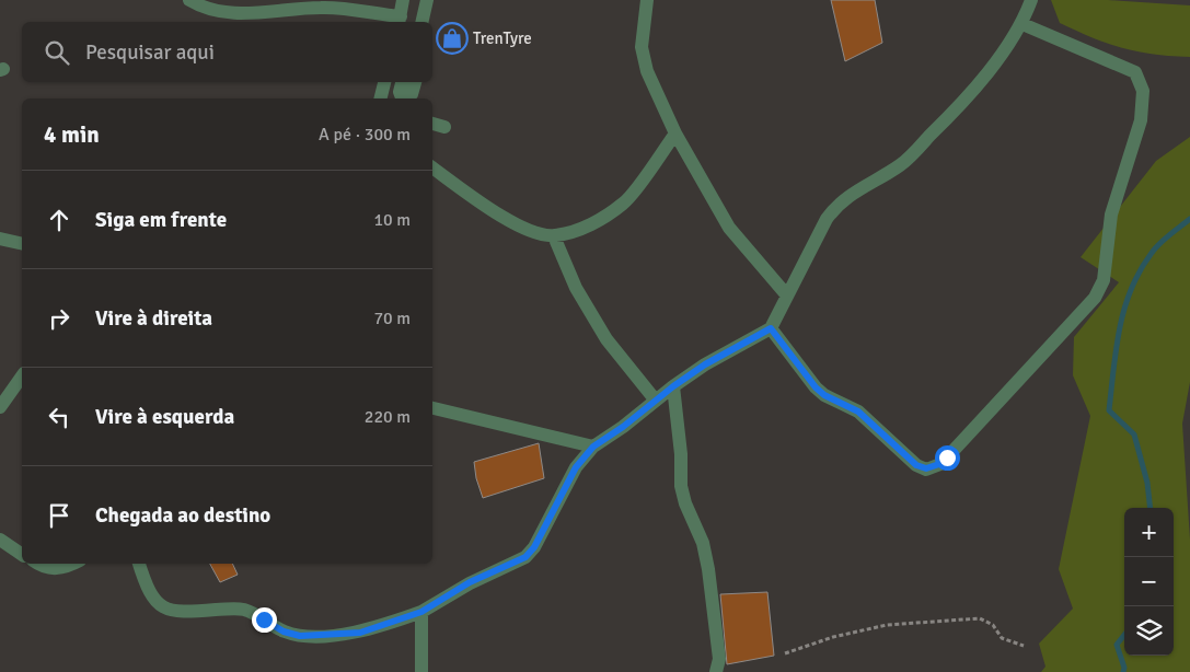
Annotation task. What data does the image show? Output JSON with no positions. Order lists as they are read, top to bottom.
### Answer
{
  "places": {
    "shop": ["TrenTyre"]
  },
  "page": {
    "search": "Pesquisar aqui",
    "heading": ["4 min", "A pé · 300 m"],
    "list": [
      ["Siga em frente", "10 m"],
      ["Vire à direita", "70 m"],
      ["Vire à esquerda", "220 m"],
      "Chegada ao destino"
    ],
    "map_buttons": ["+", "−"]
  }
}
